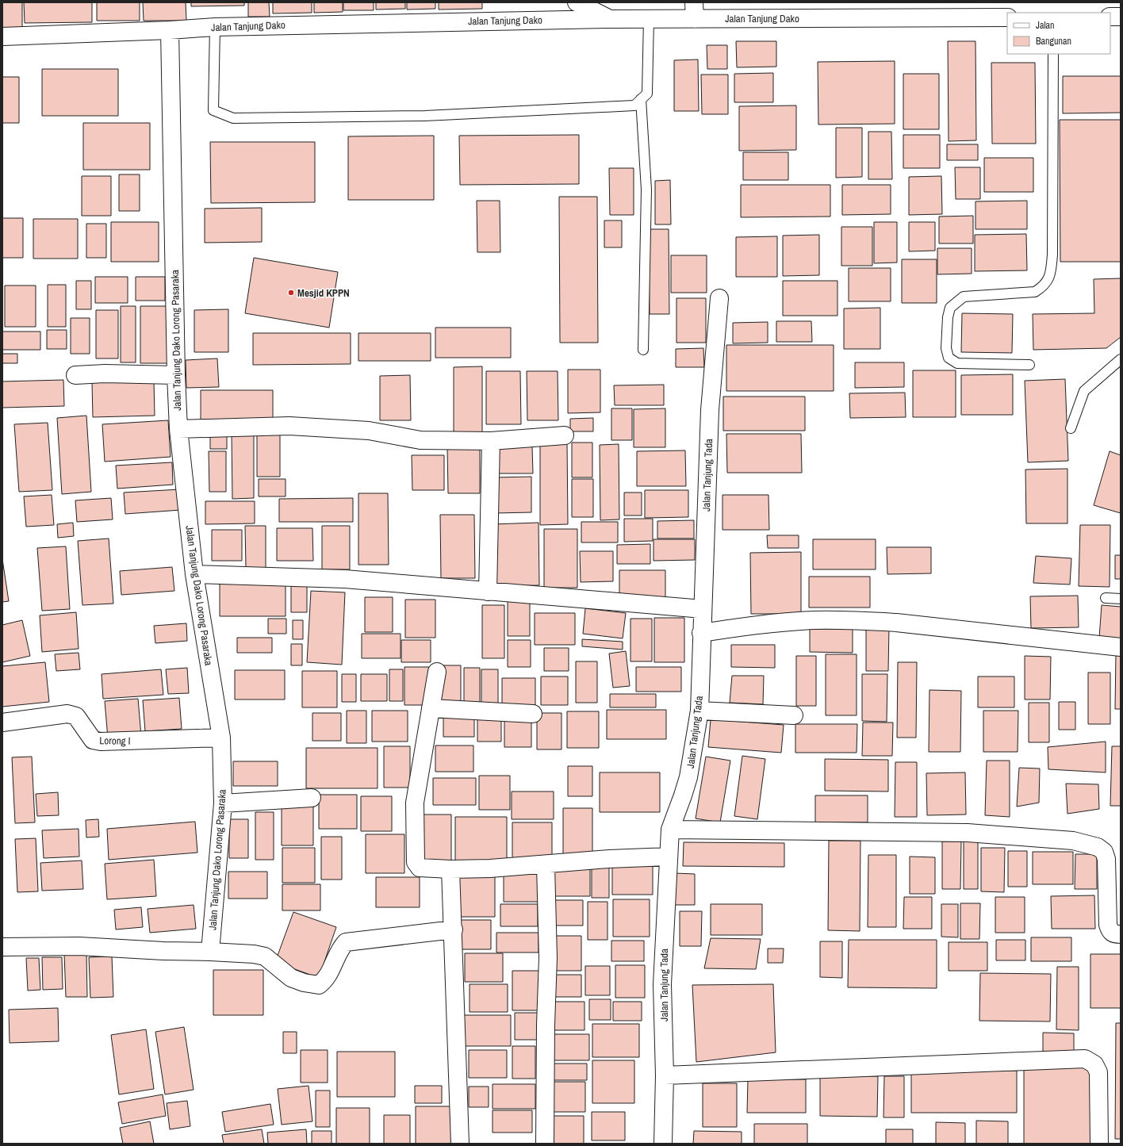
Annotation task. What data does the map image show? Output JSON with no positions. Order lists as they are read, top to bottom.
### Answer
{
  "streets": {
    "street": [
      "Jalan Tanjung Dako",
      "Jalan Tanjung Dako Lorong Pasaraka",
      "Jalan Tanjung Tada",
      "Lorong I"
    ]
  },
  "crossings": [
    ["Jalan Tanjung Dako", "Jalan Tanjung Dako Lorong Pasaraka"],
    ["Jalan Tanjung Dako Lorong Pasaraka", "Lorong I"]
  ],
  "places": ["Mesjid KPPN"],
  "legend": ["Jalan", "Bangunan"]
}
